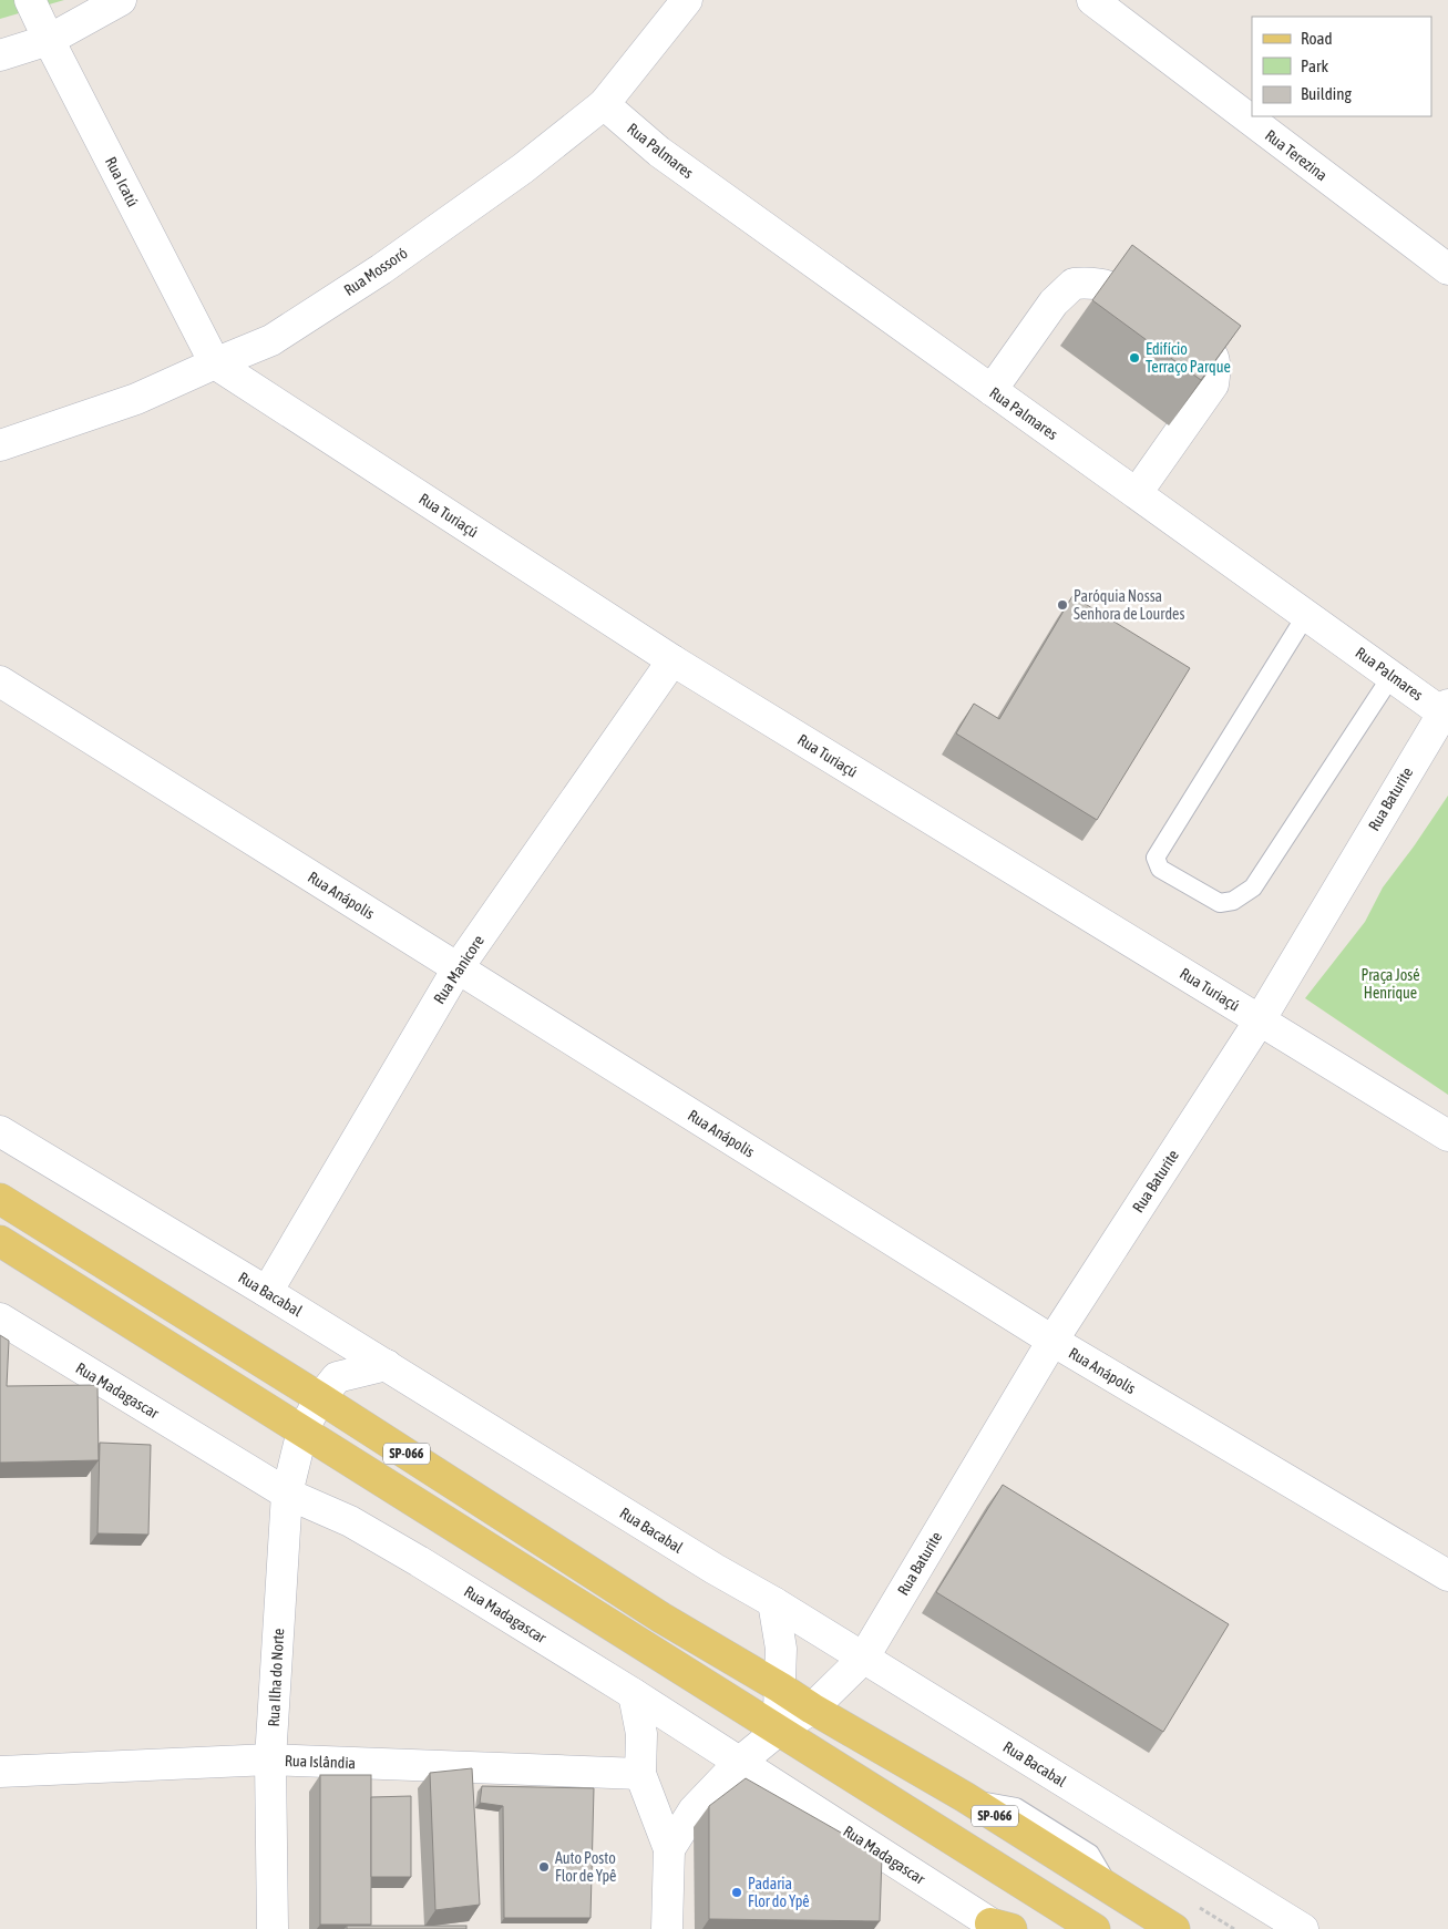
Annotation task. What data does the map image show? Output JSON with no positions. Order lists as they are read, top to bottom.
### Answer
{
  "streets": {
    "main road": ["SP-066"],
    "street": [
      "Rua Palmares",
      "Rua Terezina",
      "Rua Icatú",
      "Rua Mossoró",
      "Rua Turiaçú",
      "Rua Baturite",
      "Rua Anápolis",
      "Rua Manicore",
      "Rua Bacabal",
      "Rua Madagascar",
      "Rua Ilha do Norte",
      "Rua Islândia"
    ]
  },
  "crossings": [
    ["Rua Palmares", "Rua Mossoró"],
    ["Rua Palmares", "Rua Baturite"],
    ["Rua Icatú", "Rua Mossoró"],
    ["Rua Icatú", "Rua Turiaçú"],
    ["Rua Mossoró", "Rua Turiaçú"],
    ["Rua Turiaçú", "Rua Baturite"],
    ["Rua Turiaçú", "Rua Manicore"],
    ["Rua Baturite", "Rua Anápolis"],
    ["Rua Baturite", "Rua Bacabal"],
    ["Rua Baturite", "Rua Madagascar"],
    ["Rua Baturite", "SP-066"],
    ["Rua Anápolis", "Rua Manicore"],
    ["Rua Manicore", "Rua Bacabal"],
    ["Rua Bacabal", "Rua Ilha do Norte"],
    ["Rua Madagascar", "Rua Ilha do Norte"],
    ["SP-066", "Rua Ilha do Norte"],
    ["Rua Ilha do Norte", "Rua Islândia"]
  ],
  "parks": ["Praça José Henrique"],
  "places": [
    "Edifício Terraço Parque",
    "Paróquia Nossa Senhora de Lourdes",
    "Auto Posto Flor de Ypê",
    "Padaria Flor do Ypê"
  ],
  "legend": ["Road", "Park", "Building"]
}
